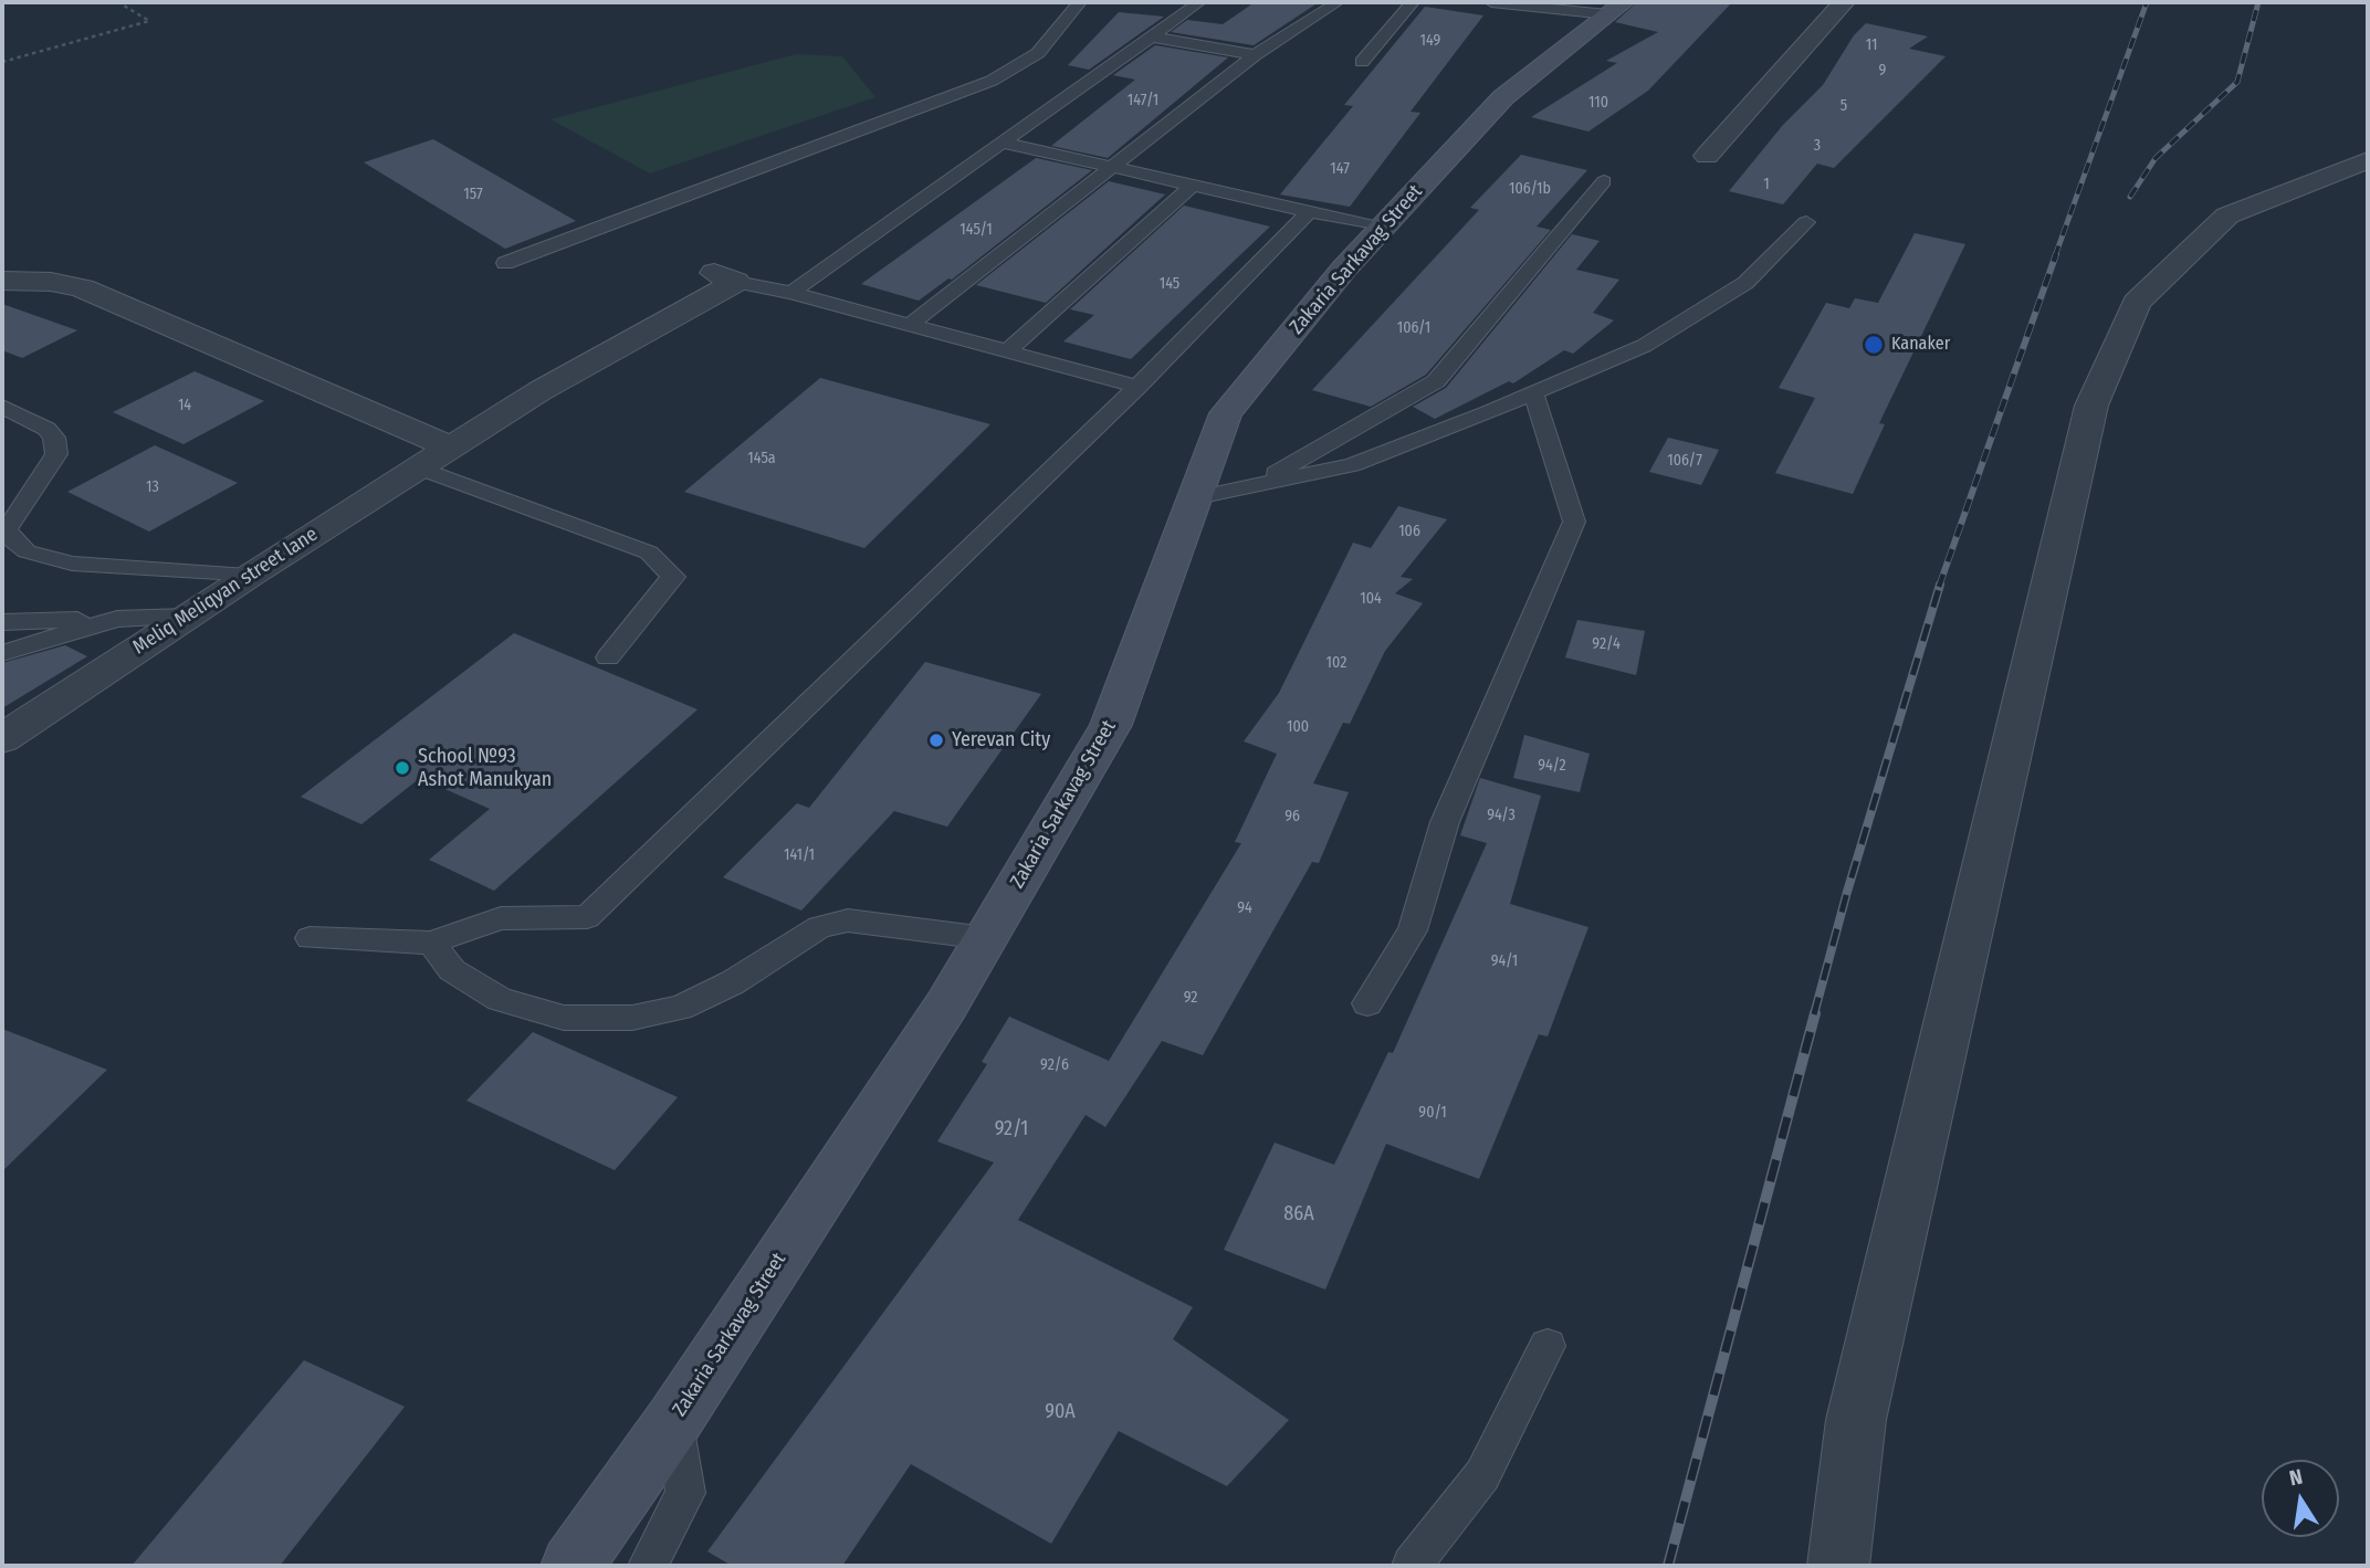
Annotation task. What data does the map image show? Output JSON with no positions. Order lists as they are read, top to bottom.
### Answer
{
  "streets": {
    "main road": ["Zakaria Sarkavag Street"],
    "street": ["Meliq Meliqyan street lane"]
  },
  "places": ["Kanaker", "Yerevan City", "School №93 Ashot Manukyan"],
  "house_numbers": [
    "149",
    "11",
    "9",
    "147/1",
    "110",
    "5",
    "3",
    "147",
    "1",
    "106/1b",
    "157",
    "145/1",
    "145",
    "106/1",
    "14",
    "145a",
    "106/7",
    "13",
    "106",
    "104",
    "92/4",
    "102",
    "100",
    "94/2",
    "94/3",
    "96",
    "141/1",
    "94",
    "94/1",
    "92",
    "92/6",
    "90/1",
    "92/1",
    "86A",
    "90A"
  ],
  "north": "top"
}
